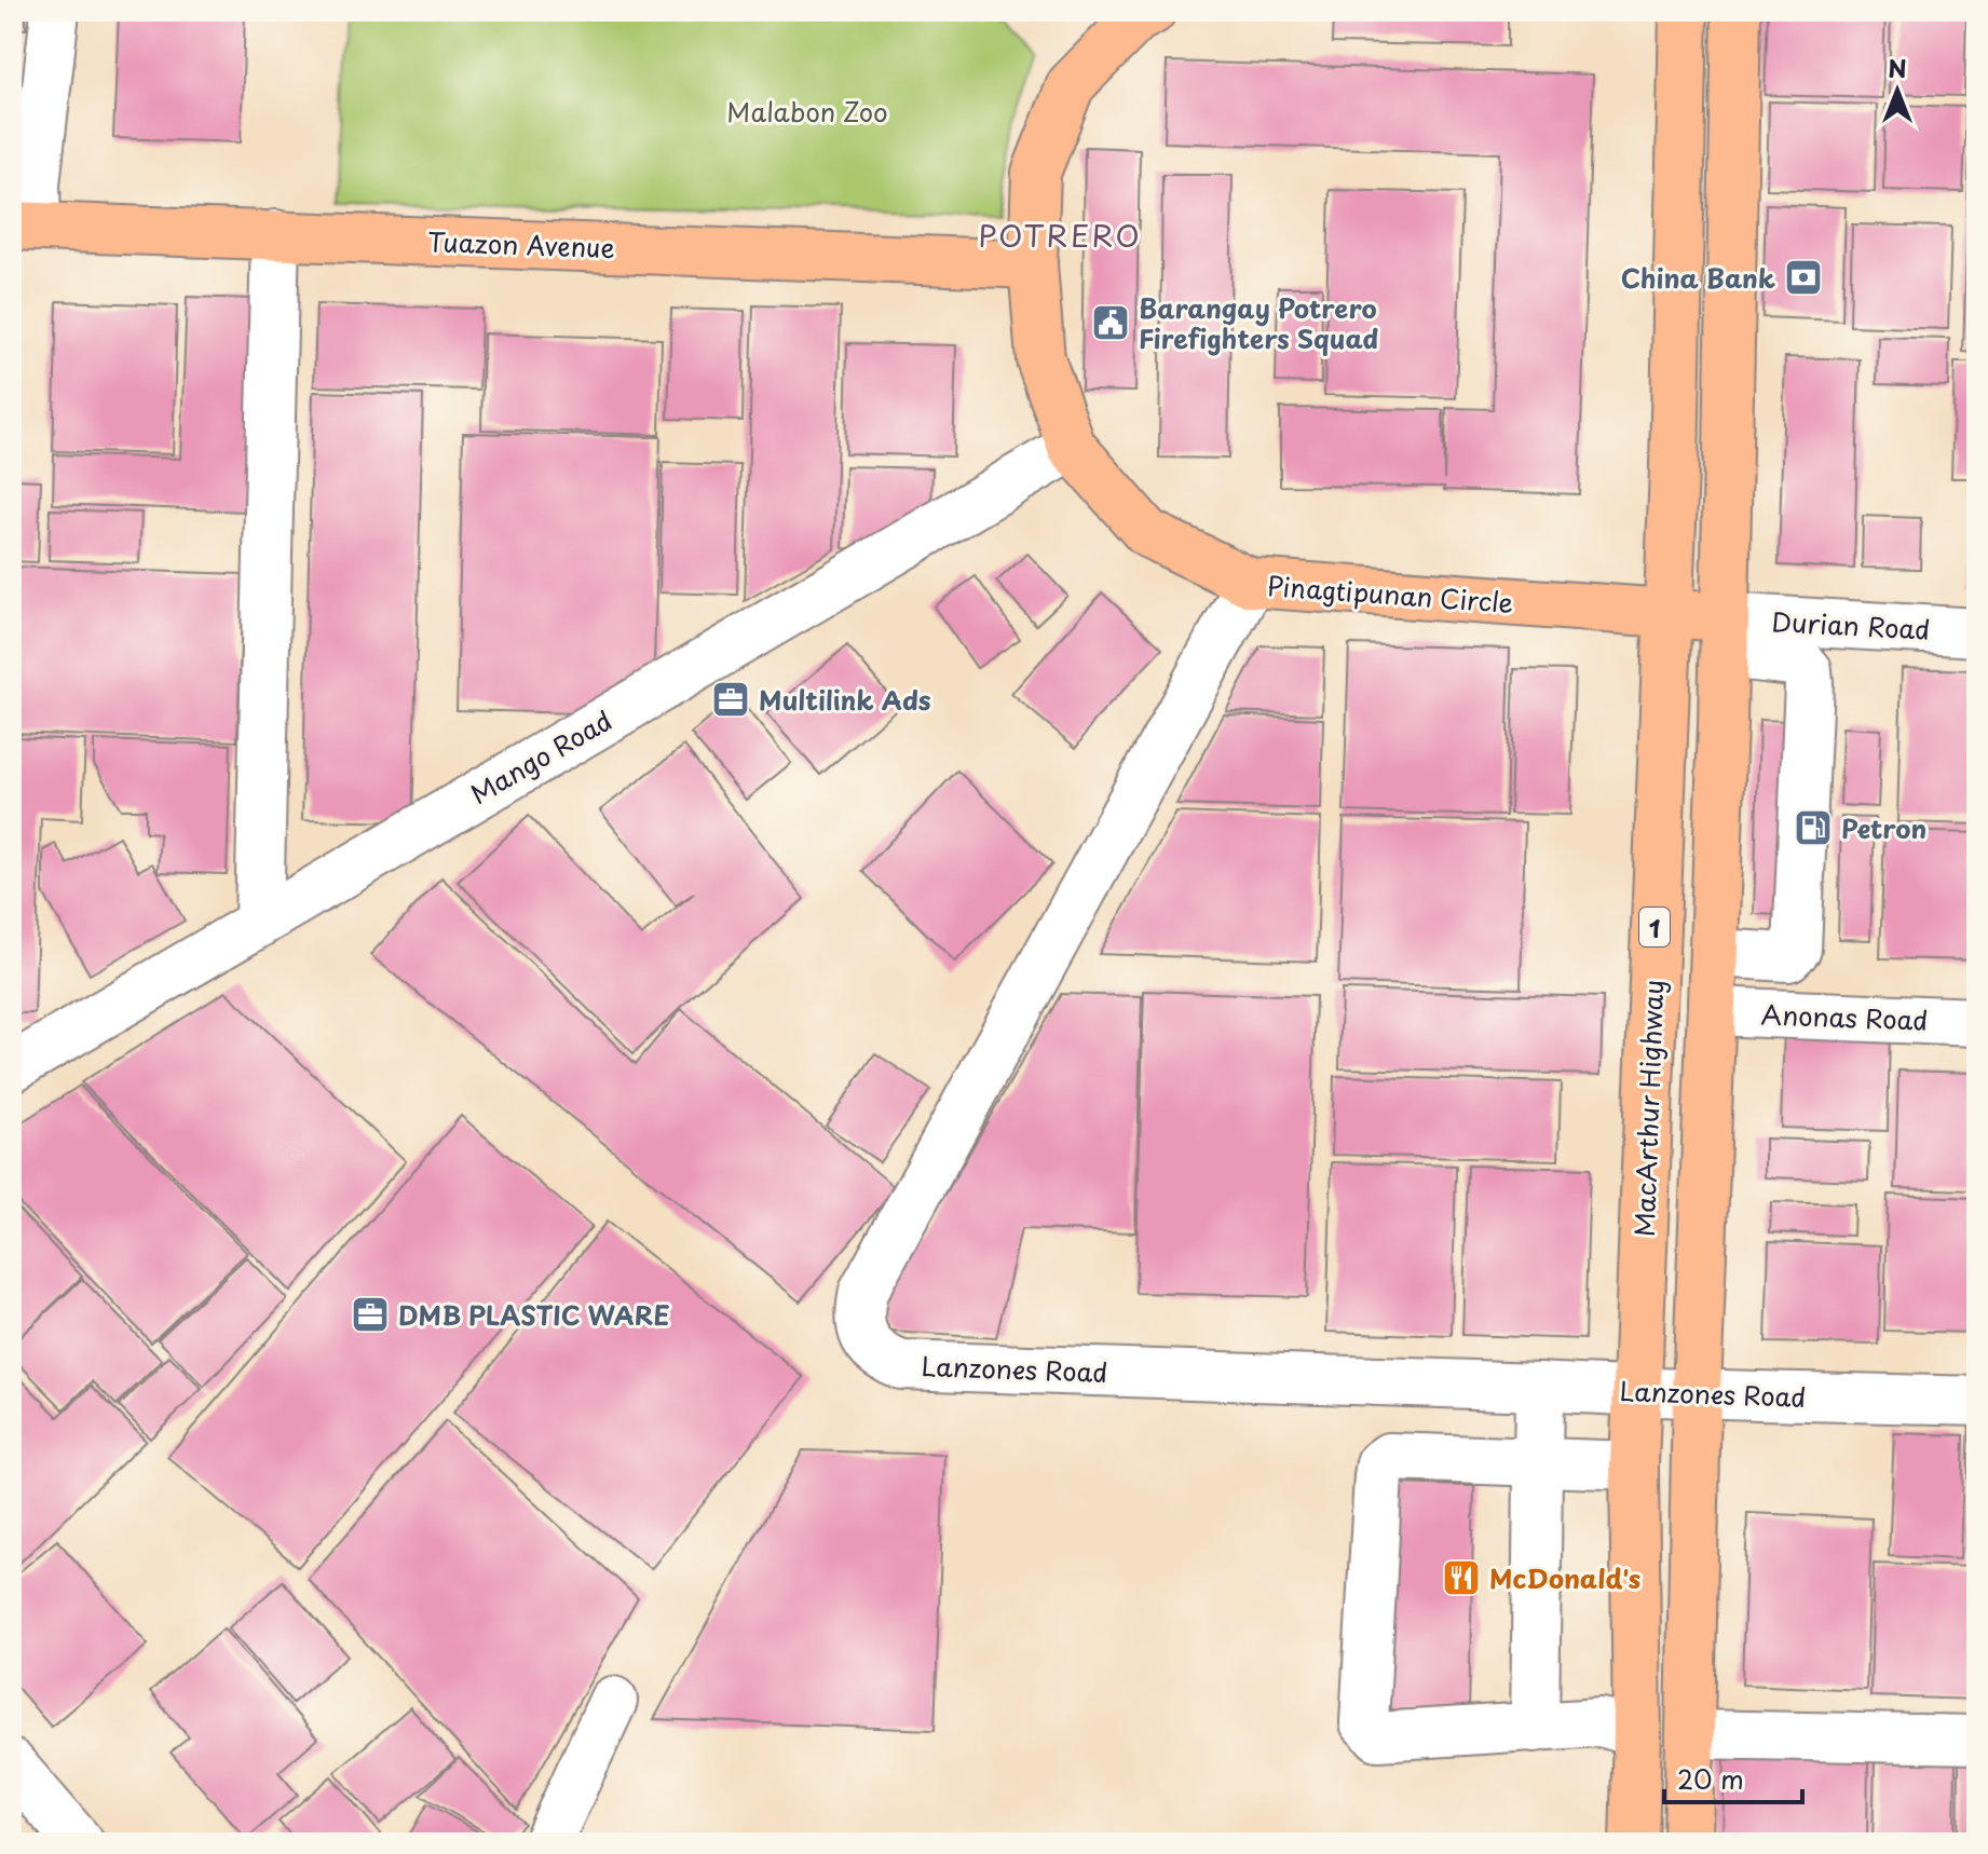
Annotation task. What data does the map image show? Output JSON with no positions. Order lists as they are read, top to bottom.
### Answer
{
  "streets": {
    "main road": [
      "Tuazon Avenue",
      "Pinagtipunan Circle",
      "1",
      "MacArthur Highway"
    ],
    "street": [
      "Durian Road",
      "Mango Road",
      "Anonas Road",
      "Lanzones Road"
    ]
  },
  "crossings": [
    ["Tuazon Avenue", "Pinagtipunan Circle"],
    ["Pinagtipunan Circle", "Durian Road"],
    ["Pinagtipunan Circle", "Mango Road"],
    ["Pinagtipunan Circle", "MacArthur Highway"],
    ["Pinagtipunan Circle", "Lanzones Road"],
    ["MacArthur Highway", "Lanzones Road"]
  ],
  "districts": ["POTRERO"],
  "parks": ["Malabon Zoo"],
  "places": {
    "bank": ["China Bank"],
    "public building": ["Barangay Potrero Firefighters Squad"],
    "office": ["Multilink Ads", "DMB PLASTIC WARE"],
    "fuel station": ["Petron"],
    "restaurant": ["McDonald's"]
  },
  "scale_bar": "20 m",
  "north": "top"
}
